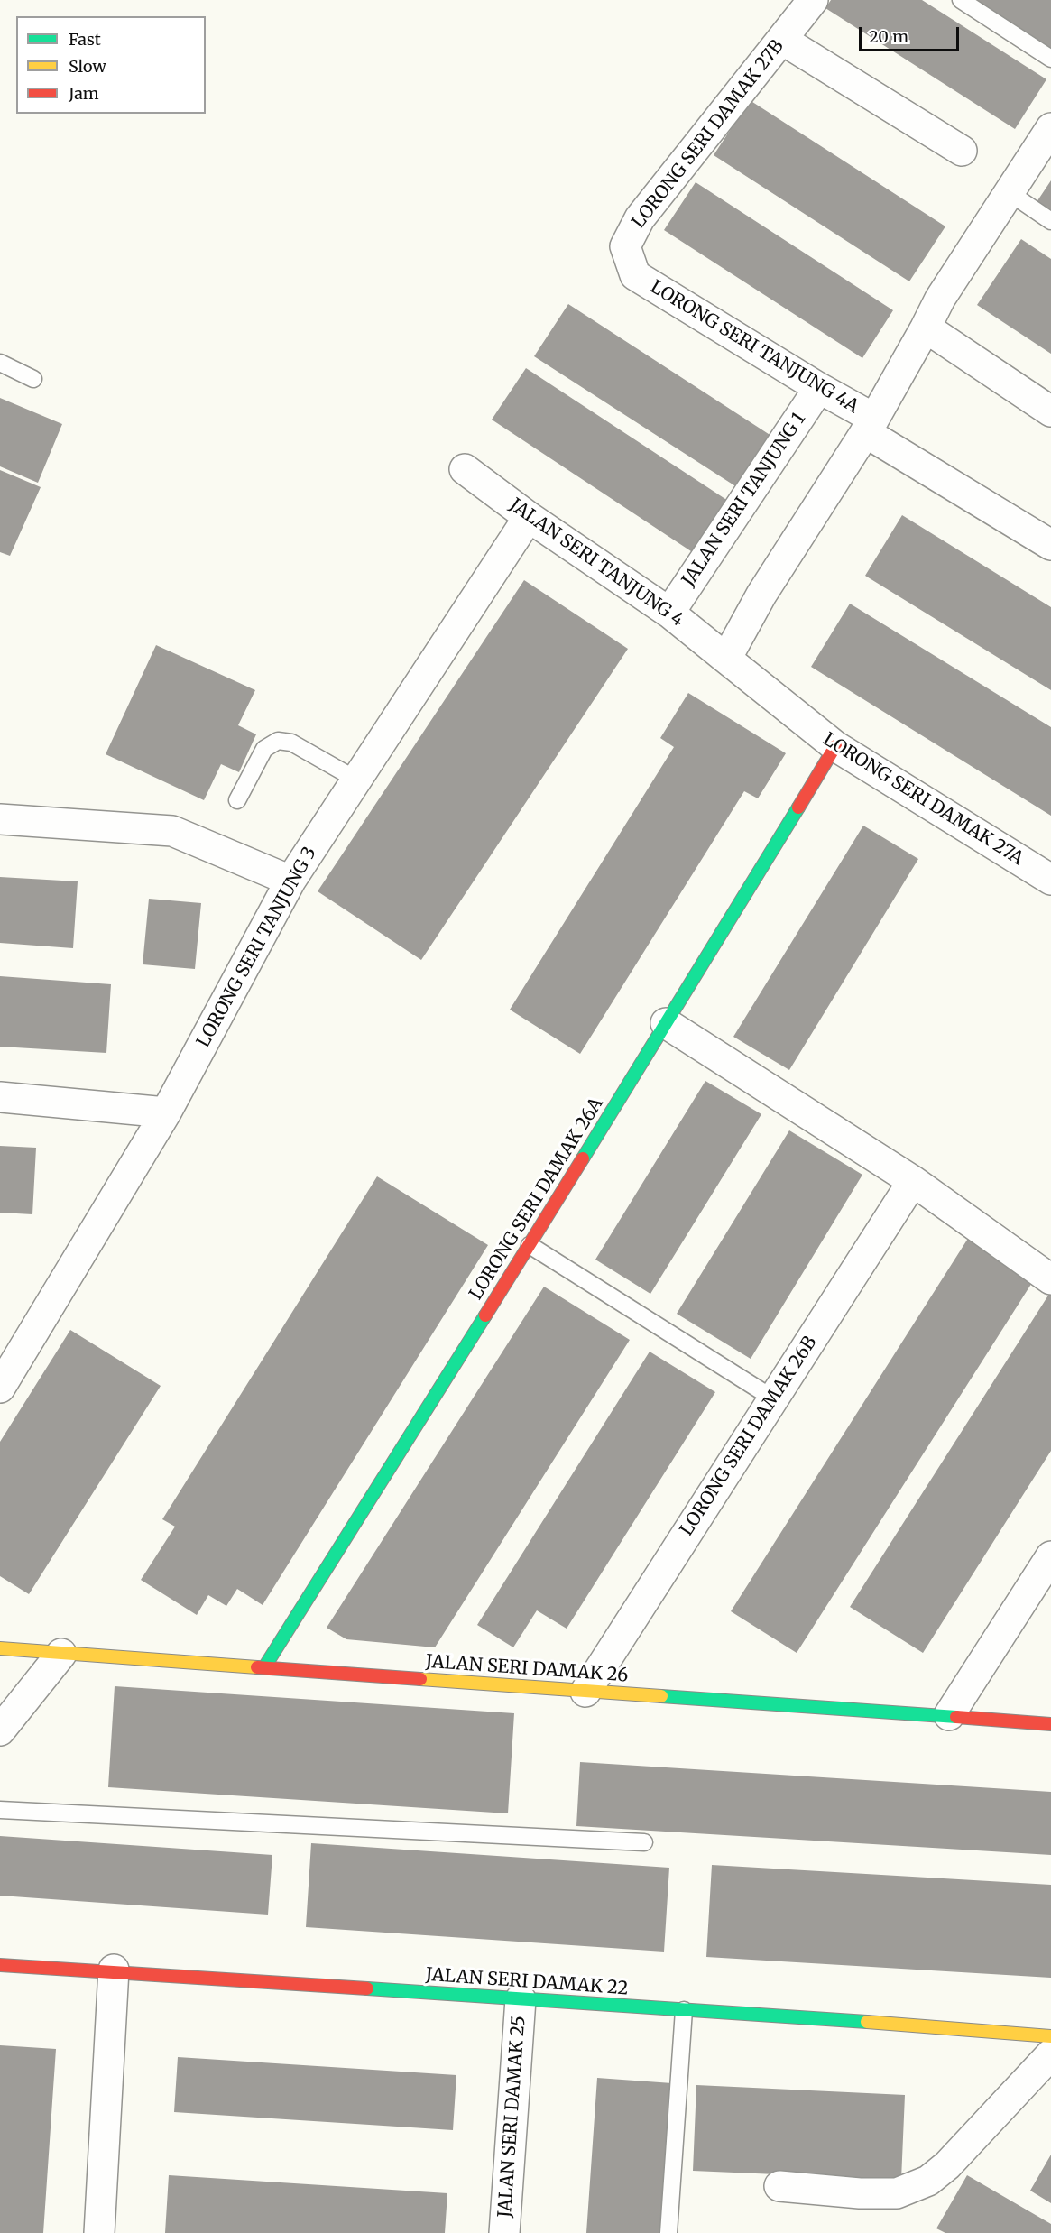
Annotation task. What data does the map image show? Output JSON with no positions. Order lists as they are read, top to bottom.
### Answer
{
  "streets": {
    "street": [
      "LORONG SERI DAMAK 27B",
      "LORONG SERI TANJUNG 4A",
      "JALAN SERI TANJUNG 1",
      "JALAN SERI TANJUNG 4",
      "LORONG SERI DAMAK 27A",
      "LORONG SERI TANJUNG 3",
      "LORONG SERI DAMAK 26A",
      "LORONG SERI DAMAK 26B",
      "JALAN SERI DAMAK 26",
      "JALAN SERI DAMAK 22",
      "JALAN SERI DAMAK 25"
    ]
  },
  "crossings": [
    ["LORONG SERI DAMAK 27B", "LORONG SERI TANJUNG 4A"],
    ["LORONG SERI TANJUNG 4A", "JALAN SERI TANJUNG 1"],
    ["JALAN SERI TANJUNG 1", "JALAN SERI TANJUNG 4"],
    ["JALAN SERI TANJUNG 4", "LORONG SERI DAMAK 27A"],
    ["JALAN SERI TANJUNG 4", "LORONG SERI TANJUNG 3"],
    ["LORONG SERI DAMAK 27A", "LORONG SERI DAMAK 26A"],
    ["LORONG SERI DAMAK 26A", "JALAN SERI DAMAK 26"],
    ["LORONG SERI DAMAK 26B", "JALAN SERI DAMAK 26"],
    ["JALAN SERI DAMAK 22", "JALAN SERI DAMAK 25"]
  ],
  "legend": ["Fast", "Slow", "Jam"],
  "scale_bar": "20 m"
}
